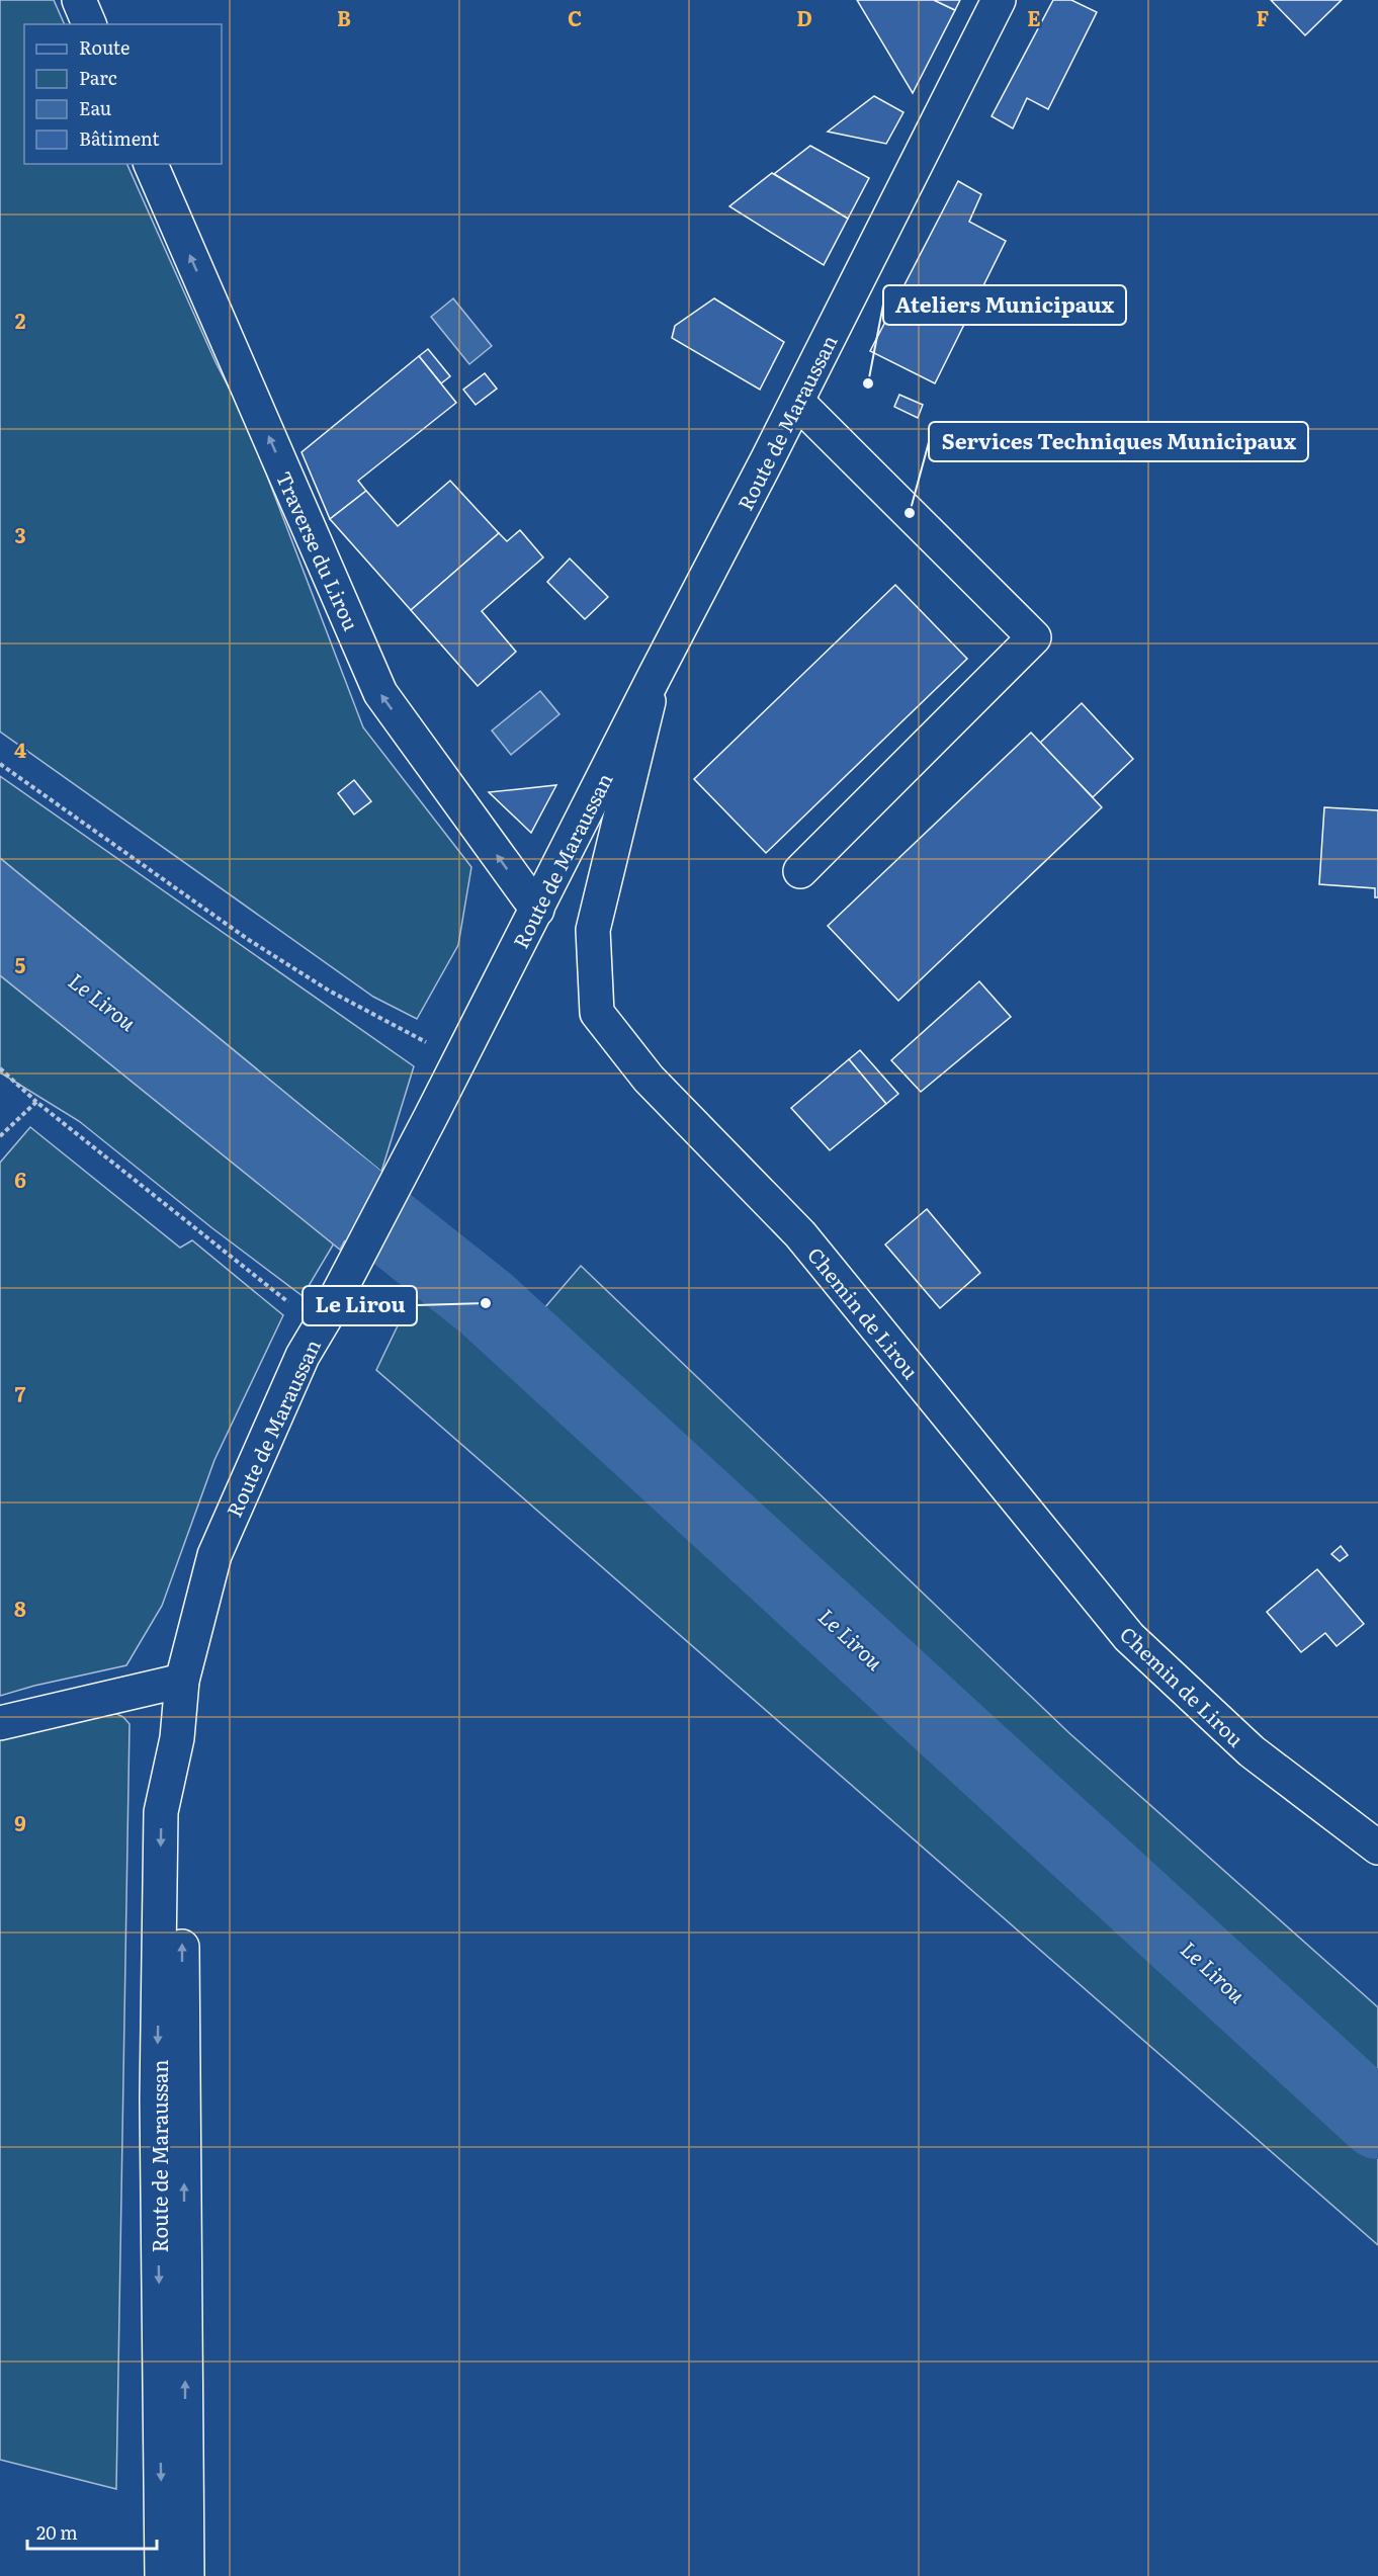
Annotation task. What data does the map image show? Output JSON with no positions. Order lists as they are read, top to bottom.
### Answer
{
  "streets": {
    "main road": ["Route de Maraussan", "Traverse du Lirou", "Chemin de Lirou"]
  },
  "crossings": [
    ["Route de Maraussan", "Traverse du Lirou"],
    ["Route de Maraussan", "Chemin de Lirou"]
  ],
  "one_way": ["Traverse du Lirou"],
  "water": ["Le Lirou"],
  "places": ["Ateliers Municipaux", "Services Techniques Municipaux", "Le Lirou"],
  "legend": [
    "Route",
    "Parc",
    "Eau",
    "Bâtiment"
  ],
  "scale_bar": "20 m",
  "grid": {
    "columns": [
      "B",
      "C",
      "D",
      "E",
      "F"
    ],
    "rows": [
      "2",
      "3",
      "4",
      "5",
      "6",
      "7",
      "8",
      "9"
    ]
  }
}
